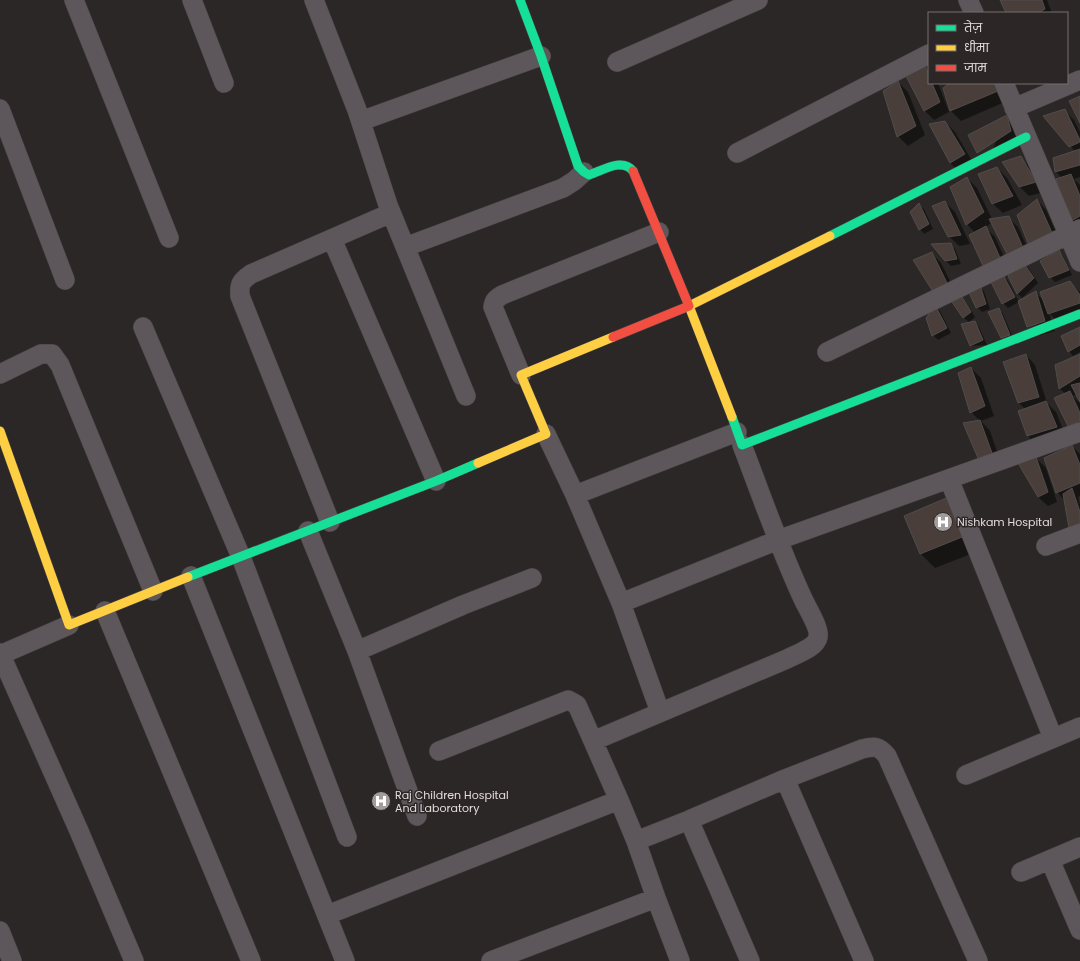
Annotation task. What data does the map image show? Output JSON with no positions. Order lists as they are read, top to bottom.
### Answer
{
  "places": {
    "hospital": ["Nishkam Hospital", "Raj Children Hospital And Laboratory"]
  },
  "legend": ["तेज़", "धीमा", "जाम"]
}
